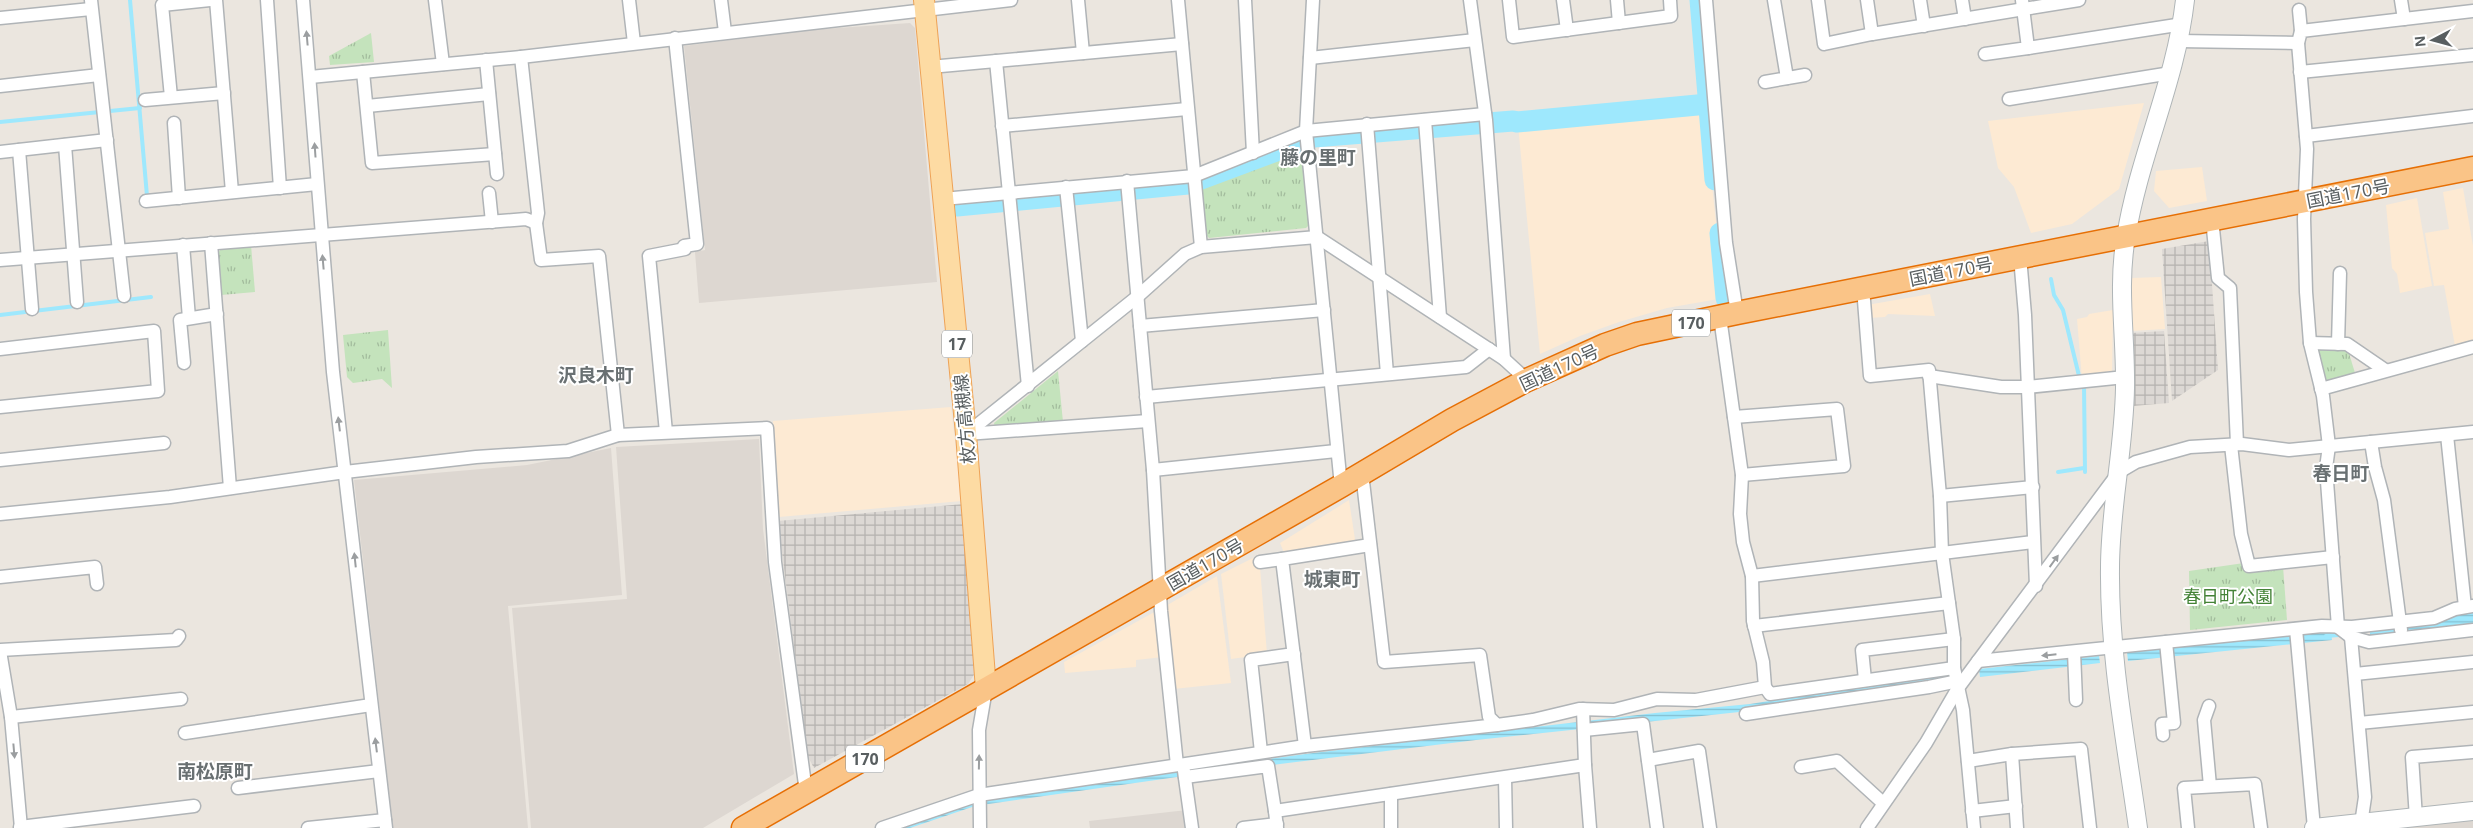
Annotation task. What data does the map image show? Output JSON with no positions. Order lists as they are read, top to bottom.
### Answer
{
  "streets": {
    "highway": ["国道170号", "170"],
    "main road": ["17", "枚方高槻線"]
  },
  "crossings": [
    ["国道170号", "枚方高槻線"]
  ],
  "districts": [
    "藤の里町",
    "沢良木町",
    "春日町",
    "城東町",
    "南松原町"
  ],
  "parks": ["春日町公園"],
  "north": "left"
}
